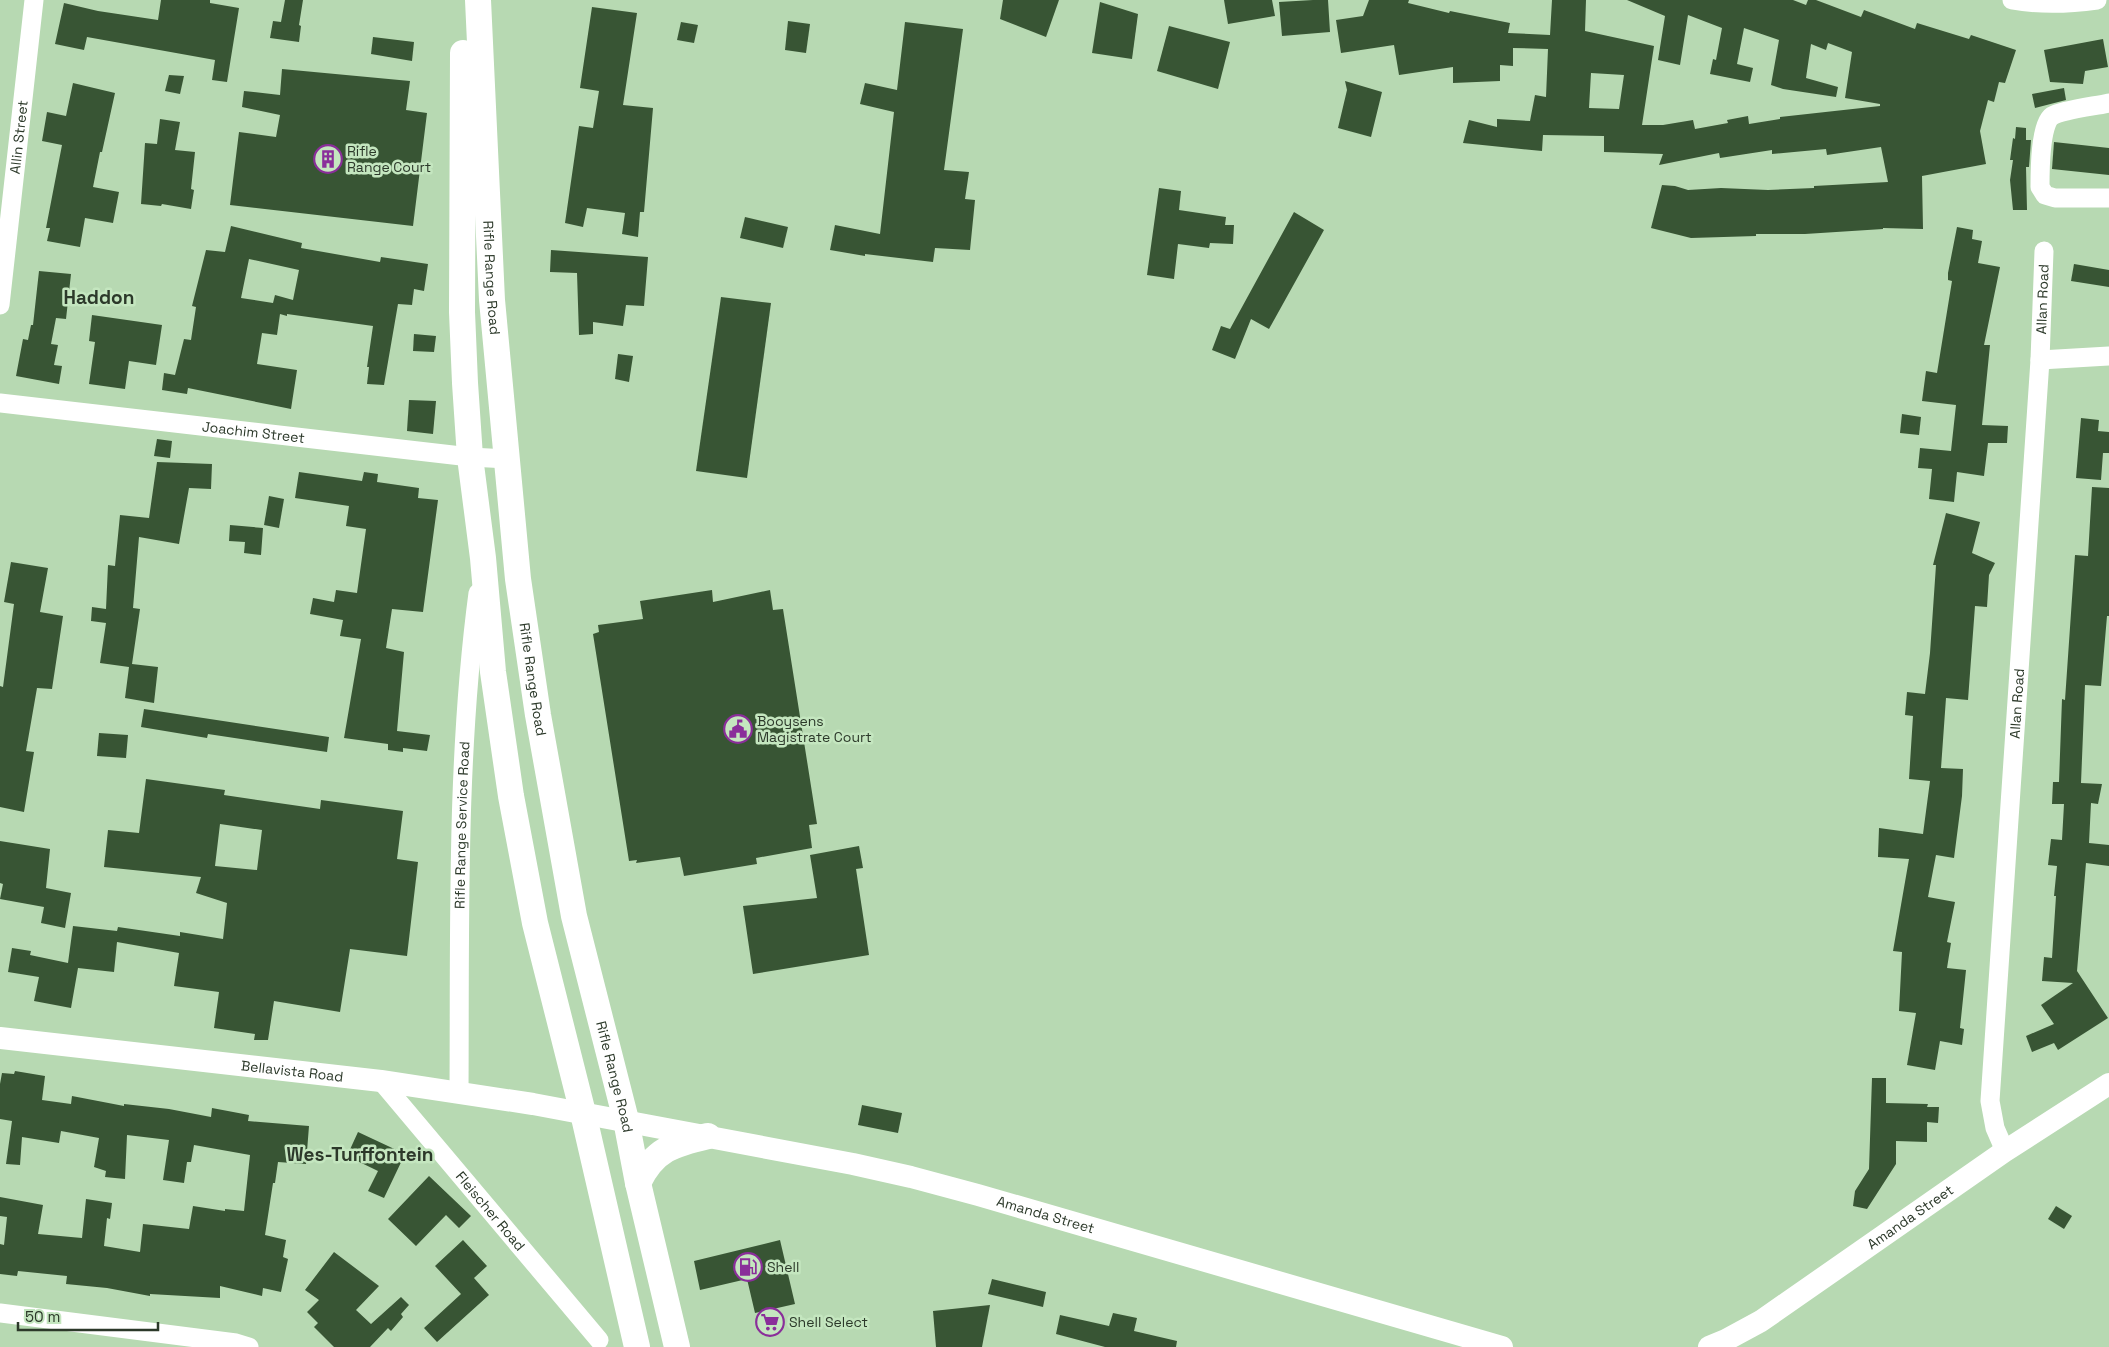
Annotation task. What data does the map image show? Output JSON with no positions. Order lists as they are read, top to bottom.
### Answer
{
  "streets": {
    "main road": ["Rifle Range Road"],
    "street": [
      "Allin Street",
      "Allan Road",
      "Joachim Street",
      "Rifle Range Service Road",
      "Bellavista Road",
      "Fleischer Road",
      "Amanda Street"
    ]
  },
  "crossings": [
    ["Rifle Range Road", "Joachim Street"],
    ["Rifle Range Road", "Rifle Range Service Road"],
    ["Rifle Range Road", "Bellavista Road"],
    ["Rifle Range Road", "Amanda Street"],
    ["Allan Road", "Amanda Street"],
    ["Rifle Range Service Road", "Bellavista Road"],
    ["Bellavista Road", "Fleischer Road"],
    ["Bellavista Road", "Amanda Street"]
  ],
  "districts": ["Haddon", "Wes-Turffontein"],
  "places": {
    "building": ["Rifle Range Court"],
    "public building": ["Booysens Magistrate Court"],
    "fuel station": ["Shell"],
    "supermarket": ["Shell Select"]
  },
  "scale_bar": "50 m"
}
